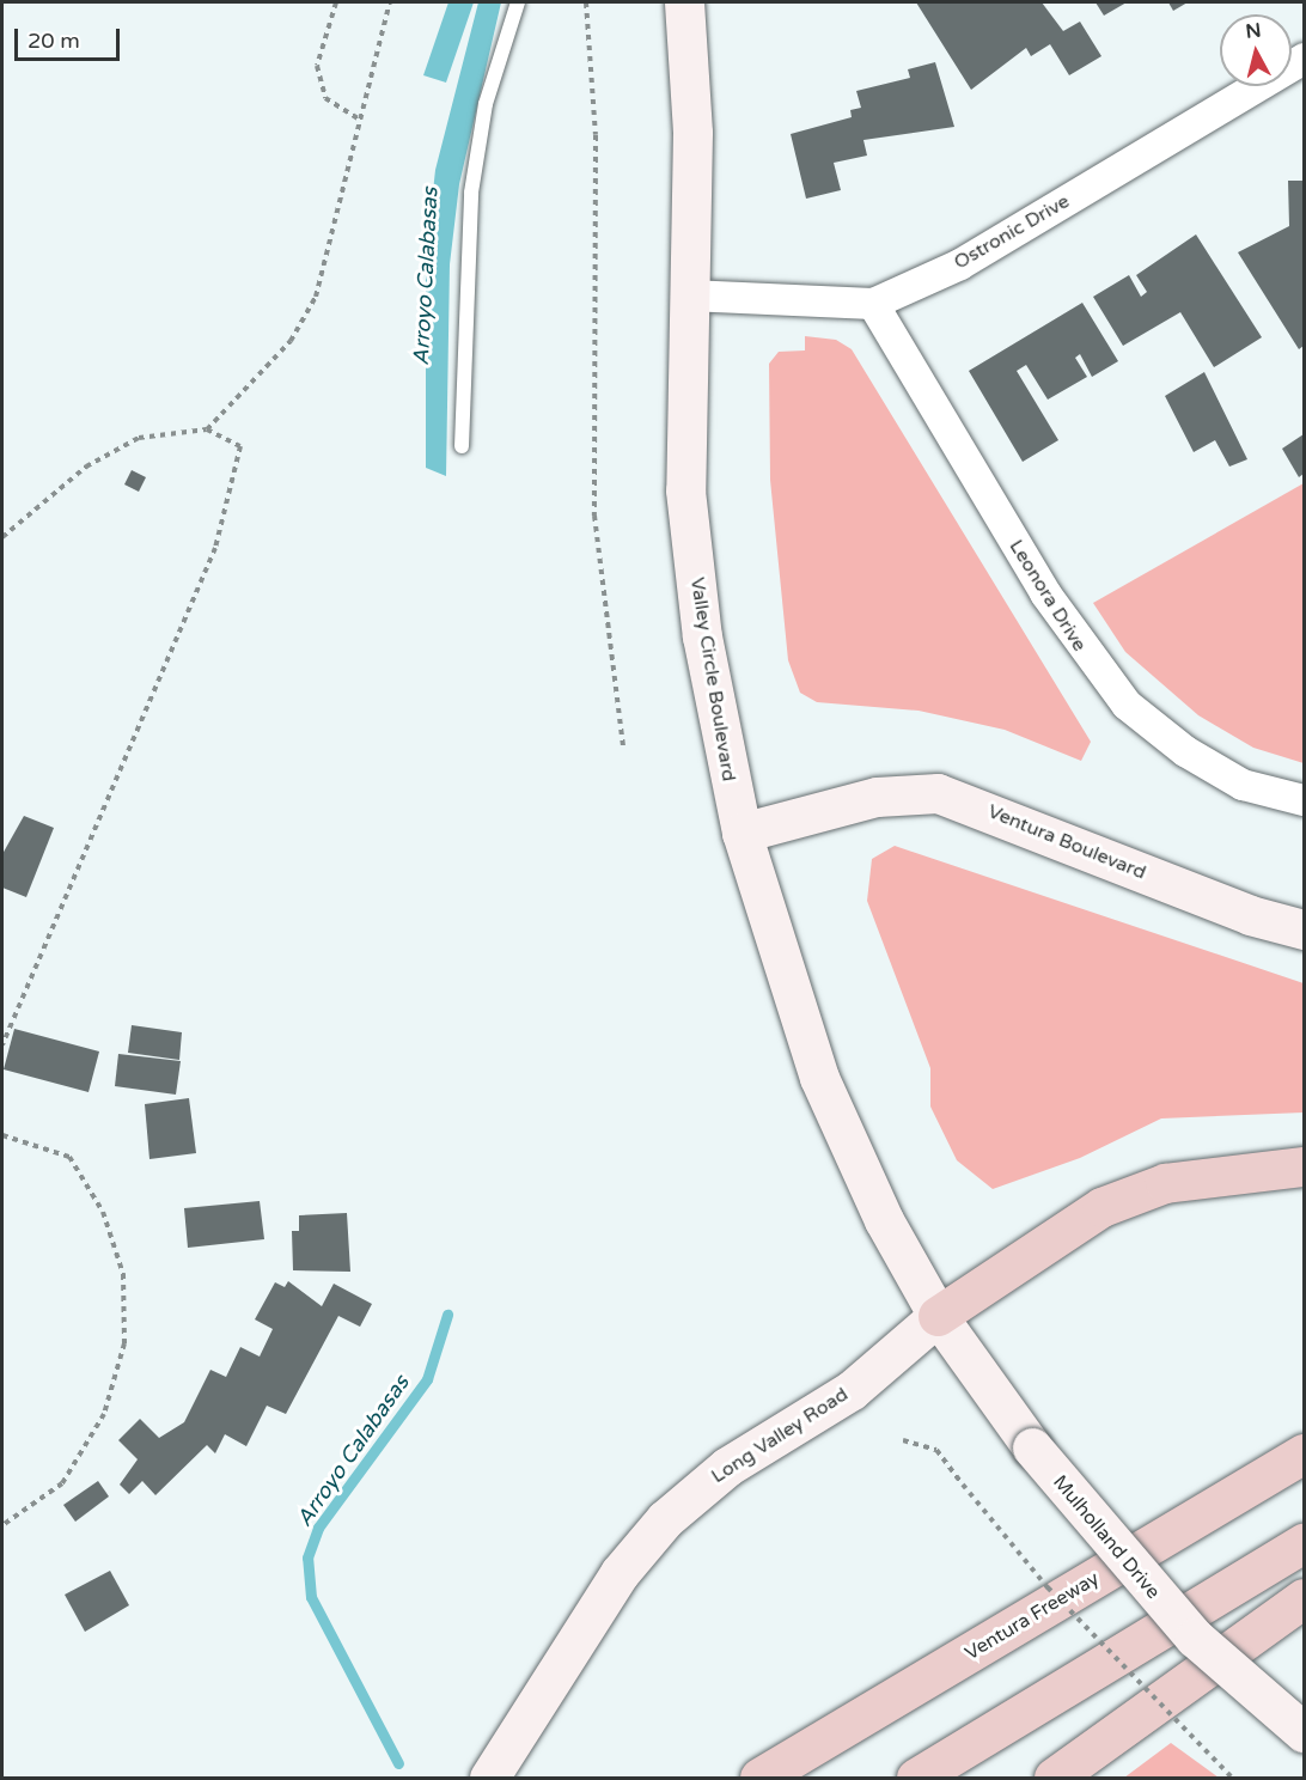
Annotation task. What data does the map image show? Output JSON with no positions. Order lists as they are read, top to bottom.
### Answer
{
  "streets": {
    "highway": ["Ventura Freeway"],
    "main road": [
      "Valley Circle Boulevard",
      "Ventura Boulevard",
      "Long Valley Road",
      "Mulholland Drive"
    ],
    "street": ["Ostronic Drive", "Leonora Drive"]
  },
  "crossings": [
    ["Ostronic Drive", "Leonora Drive"],
    ["Ostronic Drive", "Valley Circle Boulevard"],
    ["Valley Circle Boulevard", "Ventura Boulevard"],
    ["Valley Circle Boulevard", "Long Valley Road"],
    ["Valley Circle Boulevard", "Mulholland Drive"],
    ["Long Valley Road", "Mulholland Drive"]
  ],
  "water": ["Arroyo Calabasas"],
  "scale_bar": "20 m",
  "north": "top"
}
